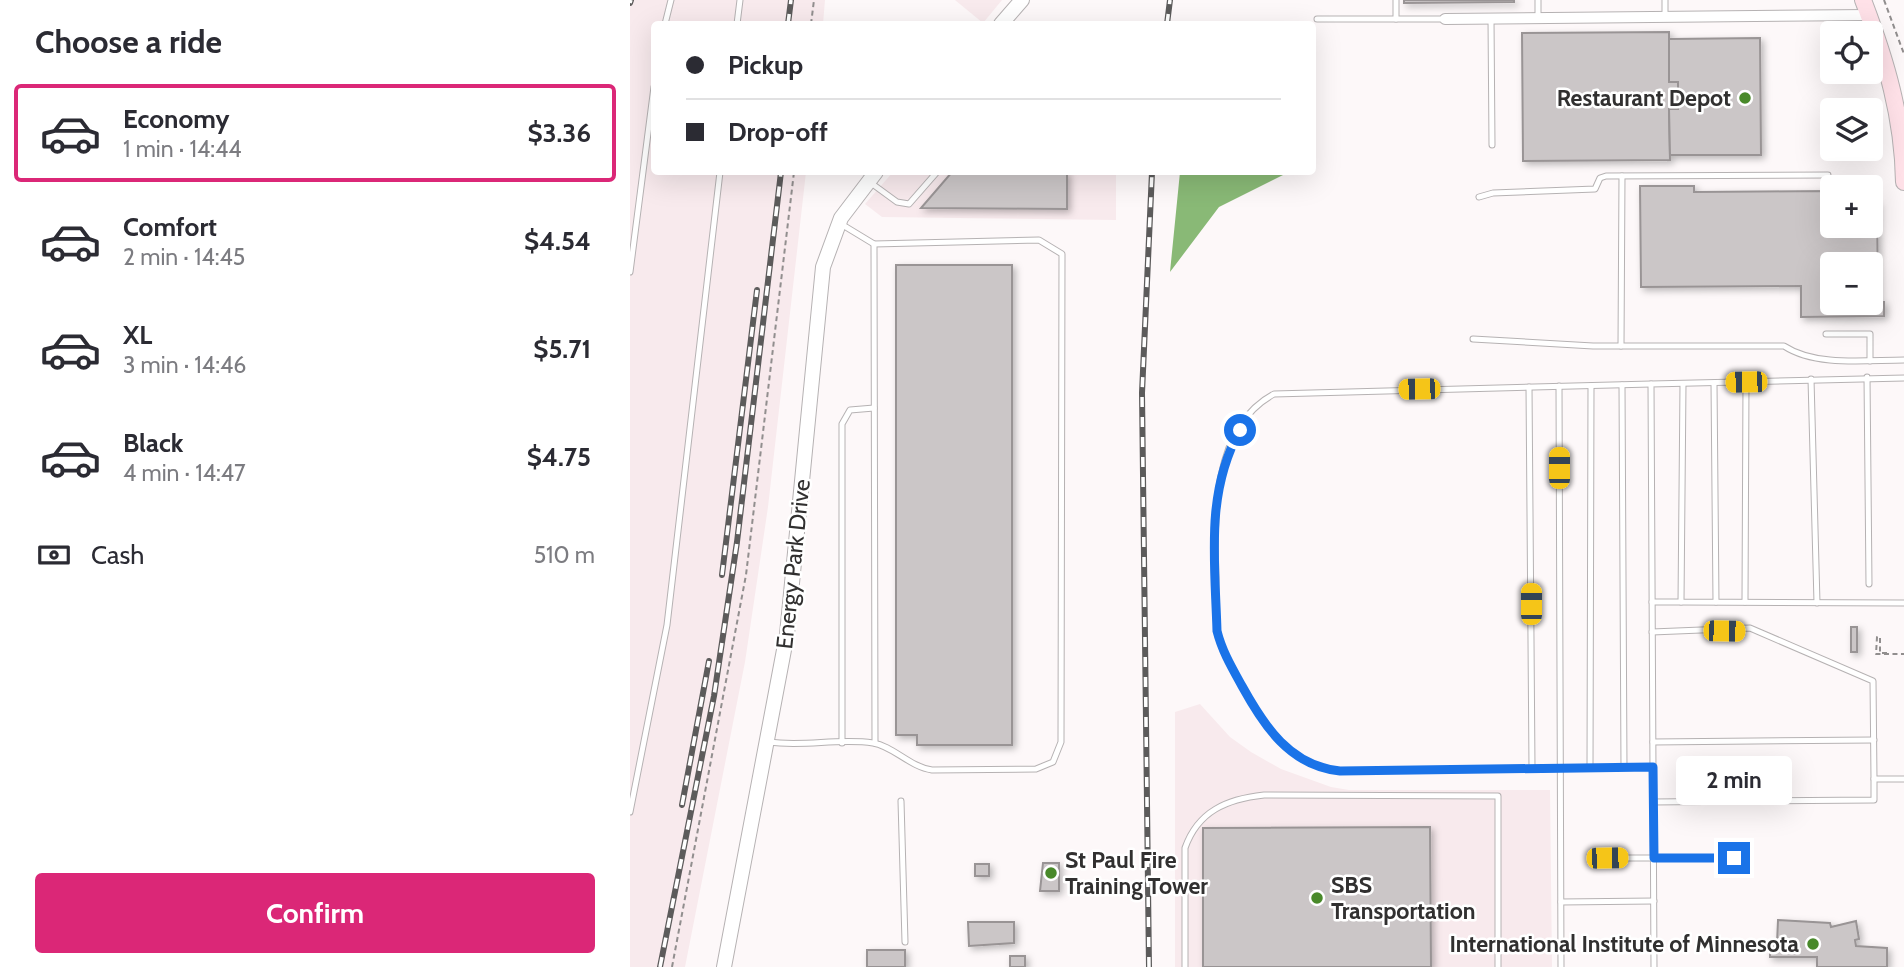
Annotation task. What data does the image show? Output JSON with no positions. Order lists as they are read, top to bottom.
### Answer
{
  "streets": {
    "street": ["Energy Park Drive"]
  },
  "places": [
    "Restaurant Depot",
    "St Paul Fire Training Tower",
    "SBS Transportation",
    "International Institute of Minnesota"
  ],
  "page": {
    "heading": "Choose a ride",
    "map_buttons": ["+", "−"],
    "banner": ["Pickup", "Drop-off"],
    "list": [
      {
        "name": "Economy",
        "note": "1 min · 14:44",
        "value": "$3.36"
      },
      {
        "name": "Comfort",
        "note": "2 min · 14:45",
        "value": "$4.54"
      },
      {
        "name": "XL",
        "note": "3 min · 14:46",
        "value": "$5.71"
      },
      {
        "name": "Black",
        "note": "4 min · 14:47",
        "value": "$4.75"
      }
    ],
    "pay": ["Cash", "510 m"],
    "bubble": "2 min",
    "buttons": "Confirm"
  }
}
